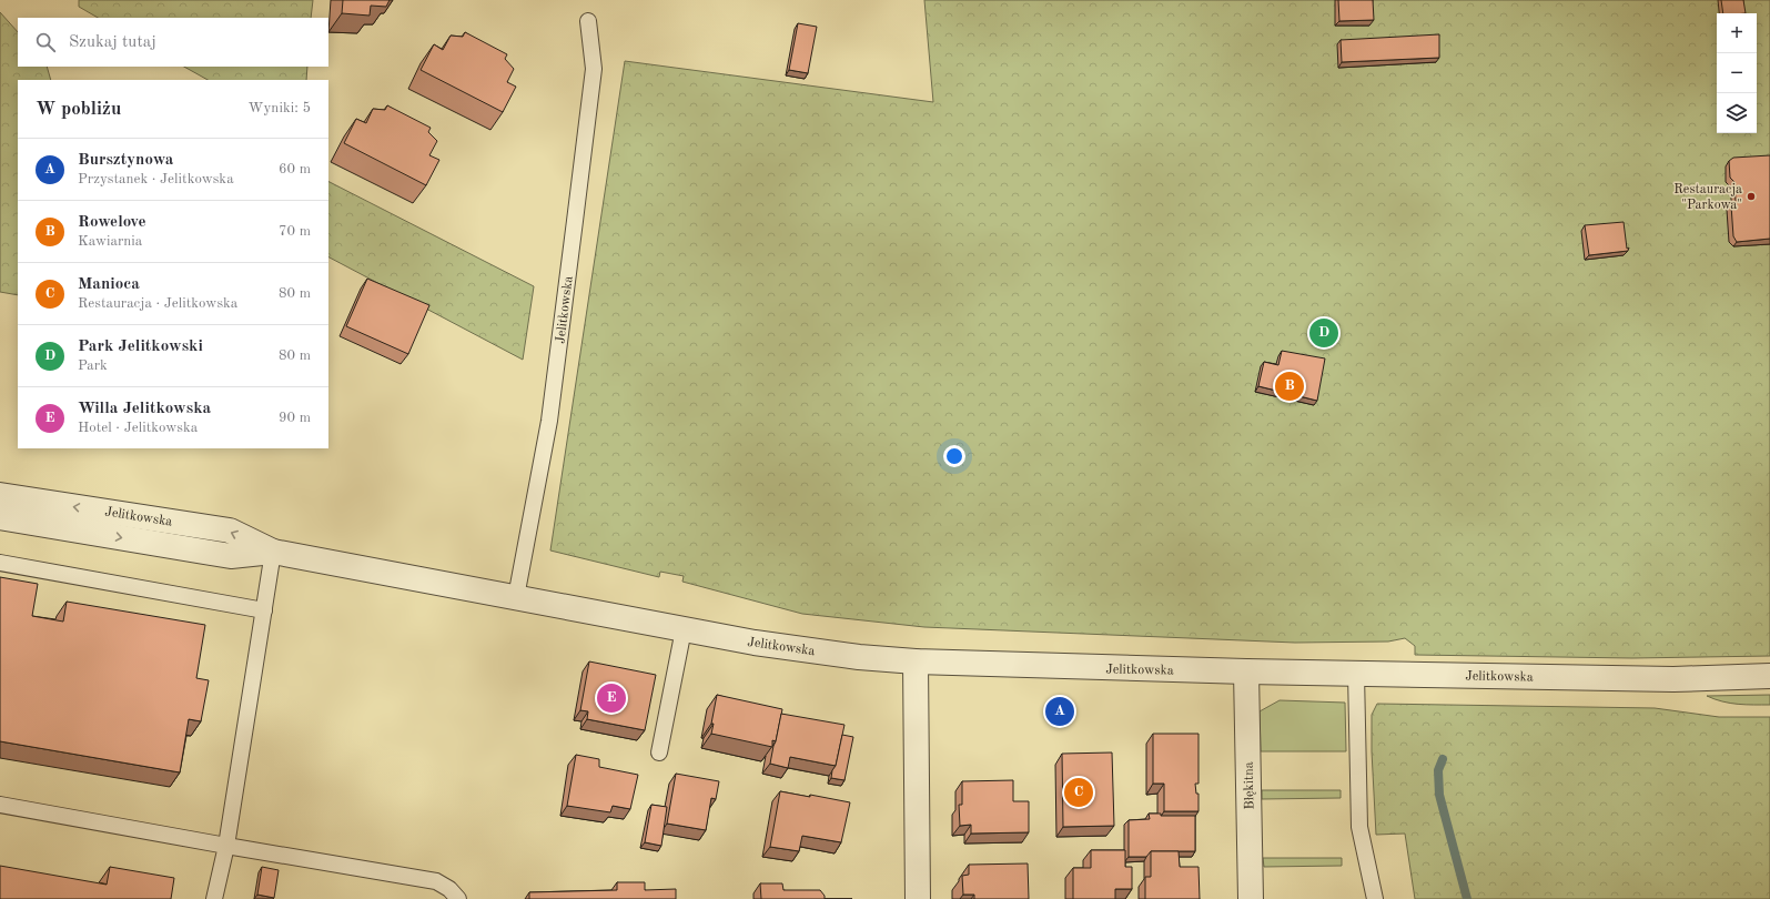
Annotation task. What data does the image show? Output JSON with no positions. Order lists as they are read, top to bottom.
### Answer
{
  "streets": {
    "street": ["Jelitkowska", "Błękitna"]
  },
  "crossings": [
    ["Jelitkowska", "Błękitna"]
  ],
  "places": ["Restauracja \"Parkowa\""],
  "page": {
    "map_buttons": ["+", "−"],
    "search": "Szukaj tutaj",
    "heading": ["W pobliżu", "Wyniki: 5"],
    "list": [
      {
        "mark": "A",
        "name": "Bursztynowa",
        "note": "Przystanek · Jelitkowska",
        "value": "60 m"
      },
      {
        "mark": "B",
        "name": "Rowelove",
        "note": "Kawiarnia",
        "value": "70 m"
      },
      {
        "mark": "C",
        "name": "Manioca",
        "note": "Restauracja · Jelitkowska",
        "value": "80 m"
      },
      {
        "mark": "D",
        "name": "Park Jelitkowski",
        "note": "Park",
        "value": "80 m"
      },
      {
        "mark": "E",
        "name": "Willa Jelitkowska",
        "note": "Hotel · Jelitkowska",
        "value": "90 m"
      }
    ],
    "pins": [
      "D",
      "B",
      "E",
      "A",
      "C"
    ]
  }
}
